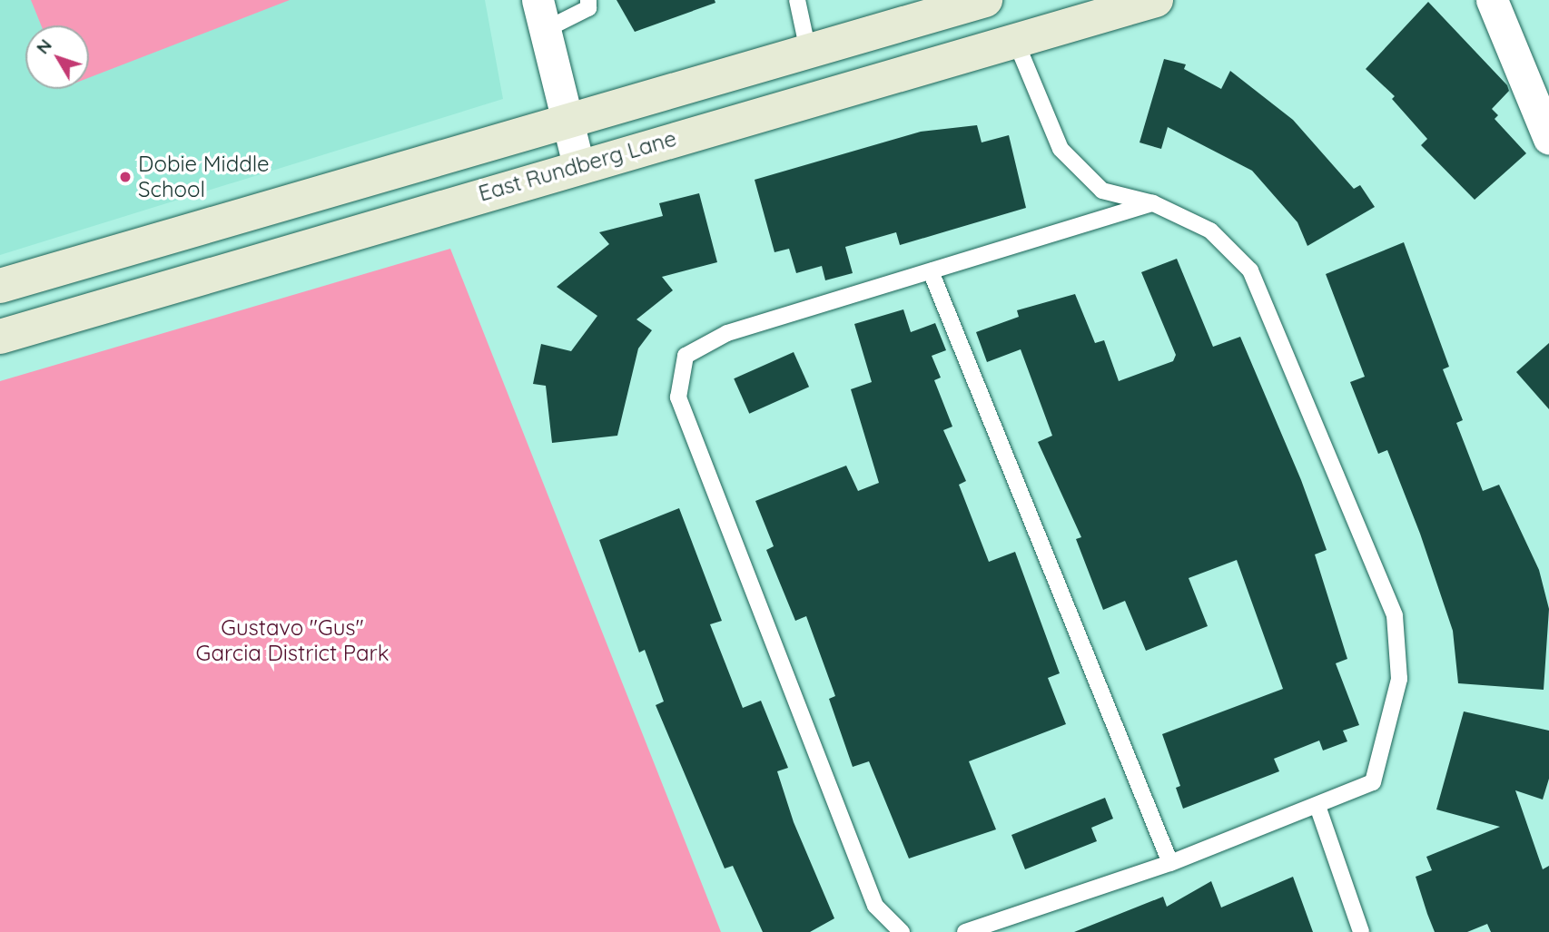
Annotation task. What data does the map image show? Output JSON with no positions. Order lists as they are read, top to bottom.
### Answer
{
  "streets": {
    "main road": ["East Rundberg Lane"]
  },
  "parks": ["Gustavo \"Gus\" Garcia District Park"],
  "places": ["Dobie Middle School"],
  "north": "top left"
}
